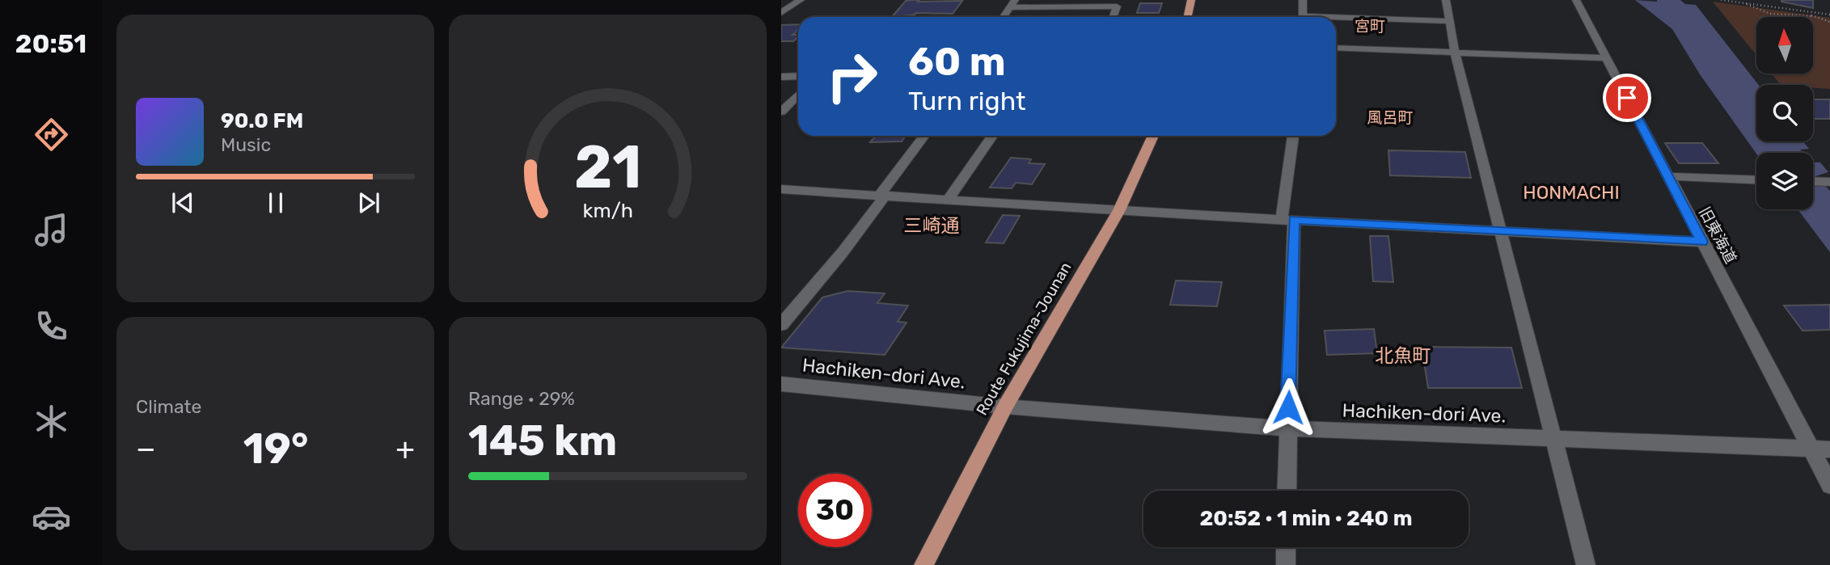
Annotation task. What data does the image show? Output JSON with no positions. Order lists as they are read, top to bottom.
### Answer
{
  "streets": {
    "main road": ["Route Fukujima-Jounan"],
    "street": ["旧東海道", "Hachiken-dori Ave."]
  },
  "crossings": [
    ["旧東海道", "Hachiken-dori Ave."],
    ["Route Fukujima-Jounan", "Hachiken-dori Ave."]
  ],
  "districts": [
    "宮町",
    "風呂町",
    "HONMACHI",
    "三崎通",
    "北魚町"
  ],
  "north": "top",
  "page": {
    "tabs": "20:51",
    "turn": ["60 m", "Turn right"],
    "song": ["90.0 FM", "Music"],
    "tile": [
      "Climate",
      ["Range · 29%", "145 km"]
    ],
    "heat": ["−", "19°", "+"],
    "limit": "30",
    "trip": "20:52 · 1 min · 240 m",
    "gauge": ["21", "km/h"]
  }
}
